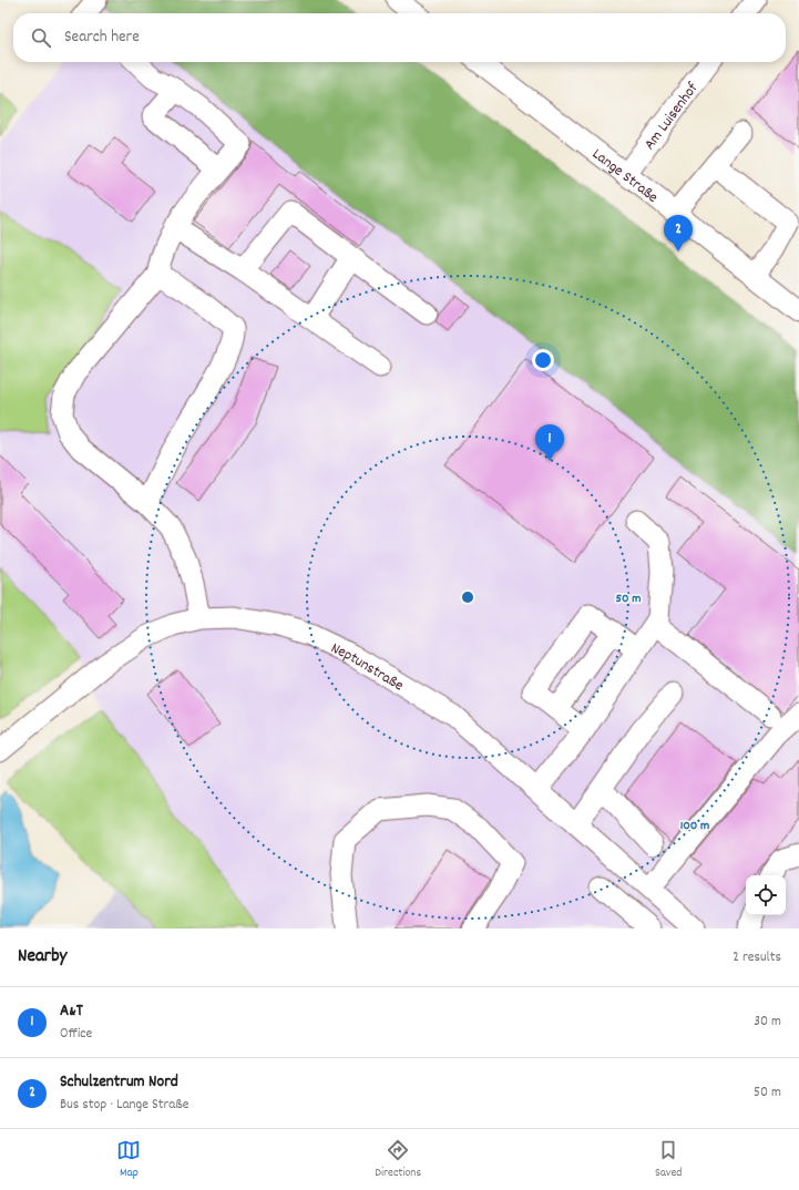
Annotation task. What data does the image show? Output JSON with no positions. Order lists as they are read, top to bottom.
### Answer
{
  "streets": {
    "street": ["Am Luisenhof", "Lange Straße", "Neptunstraße"]
  },
  "crossings": [
    ["Am Luisenhof", "Lange Straße"]
  ],
  "page": {
    "search": "Search here",
    "pins": ["2", "1"],
    "heading": ["Nearby", "2 results"],
    "list": [
      {
        "mark": "1",
        "name": "A&T",
        "note": "Office",
        "value": "30 m"
      },
      {
        "mark": "2",
        "name": "Schulzentrum Nord",
        "note": "Bus stop · Lange Straße",
        "value": "50 m"
      }
    ],
    "nav": ["Map", "Directions", "Saved"]
  },
  "rings": ["50 m", "100 m"]
}
